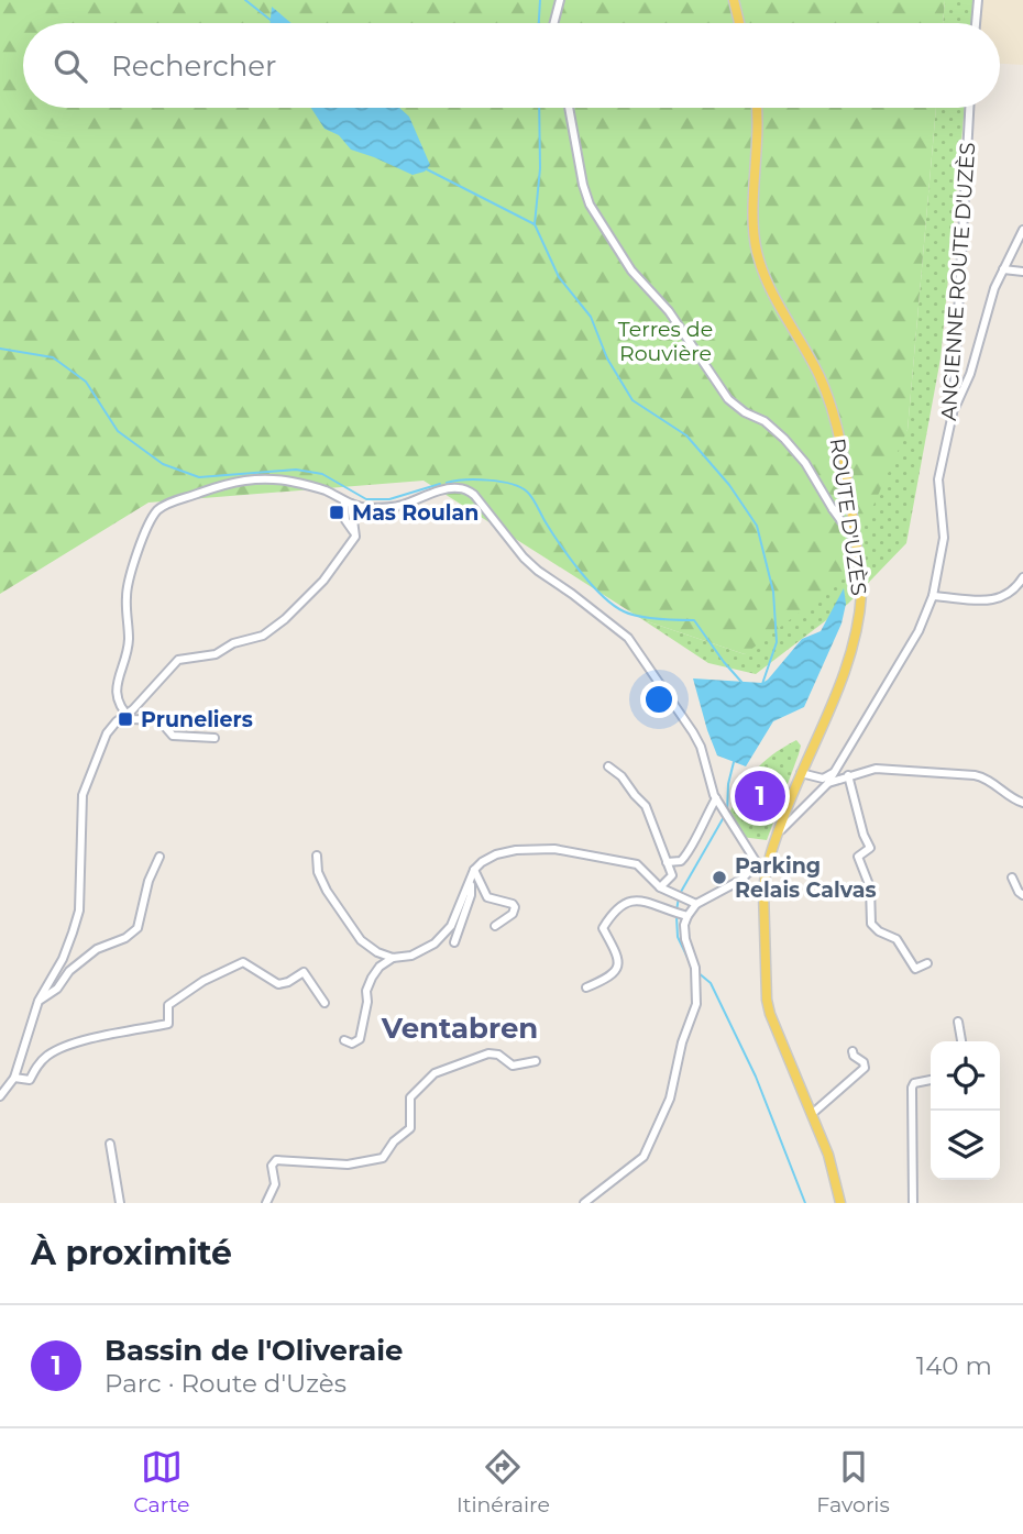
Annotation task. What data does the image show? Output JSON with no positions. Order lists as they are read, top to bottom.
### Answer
{
  "streets": {
    "main road": ["ROUTE D'UZÈS"],
    "street": ["ANCIENNE ROUTE D'UZÈS"]
  },
  "crossings": [
    ["ANCIENNE ROUTE D'UZÈS", "ROUTE D'UZÈS"]
  ],
  "districts": ["Ventabren"],
  "parks": ["Terres de Rouvière"],
  "places": {
    "transit": ["Mas Roulan", "Pruneliers"],
    "other": ["Parking Relais Calvas"]
  },
  "page": {
    "search": "Rechercher",
    "pins": "1",
    "heading": "À proximité",
    "list": [
      {
        "mark": "1",
        "name": "Bassin de l'Oliveraie",
        "note": "Parc · Route d'Uzès",
        "value": "140 m"
      }
    ],
    "nav": ["Carte", "Itinéraire", "Favoris"]
  }
}
